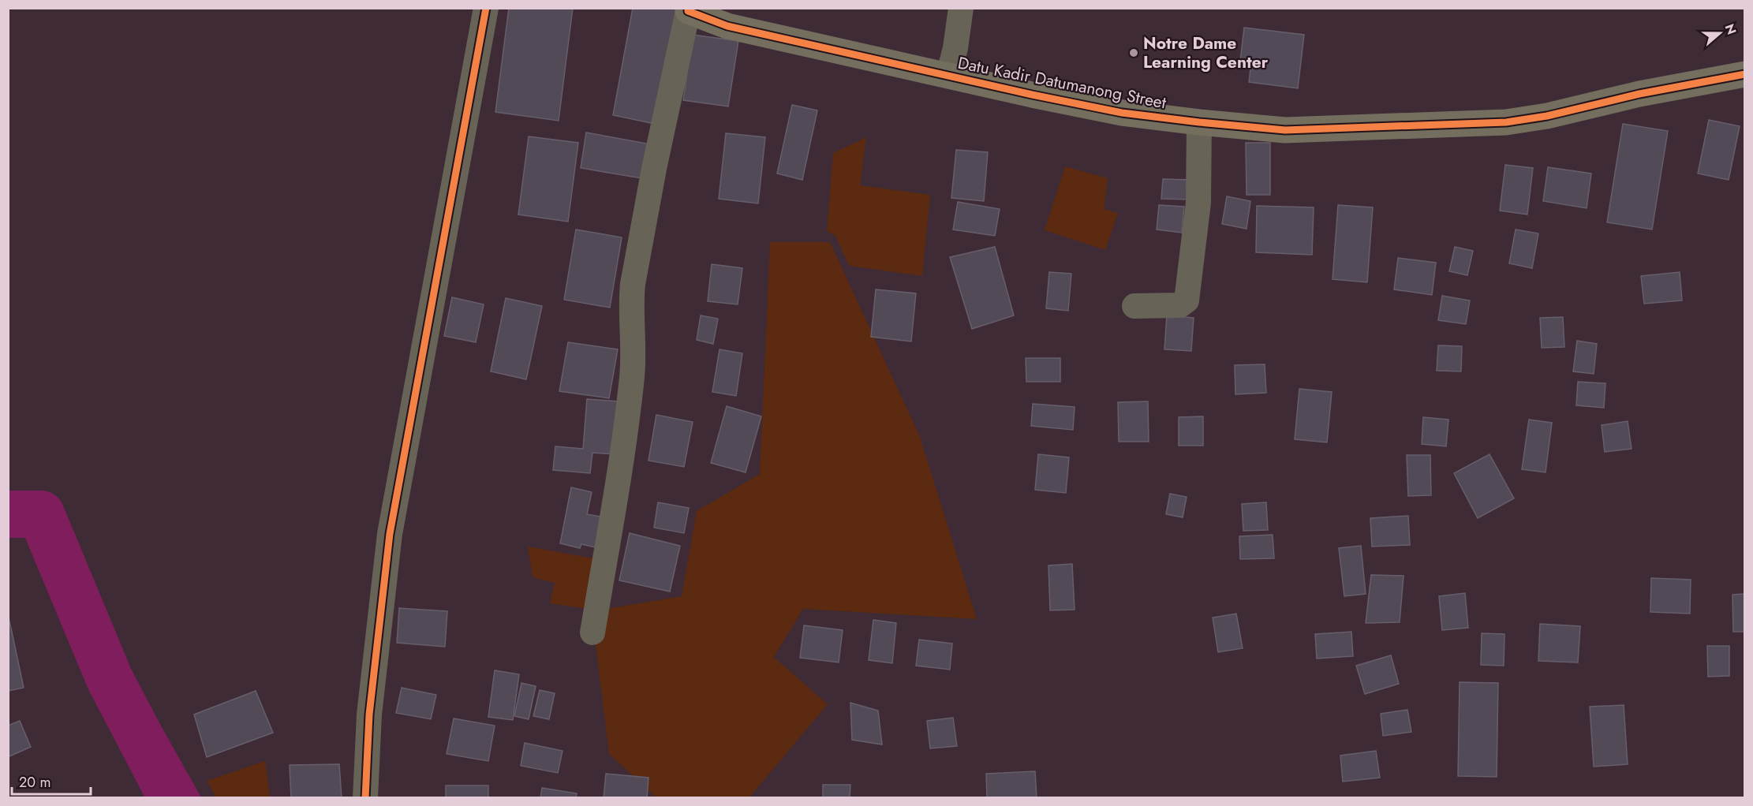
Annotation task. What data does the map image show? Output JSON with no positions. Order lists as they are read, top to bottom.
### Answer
{
  "streets": {
    "street": ["Datu Kadir Datumanong Street"]
  },
  "places": ["Notre Dame Learning Center"],
  "scale_bar": "20 m",
  "north": "right"
}
